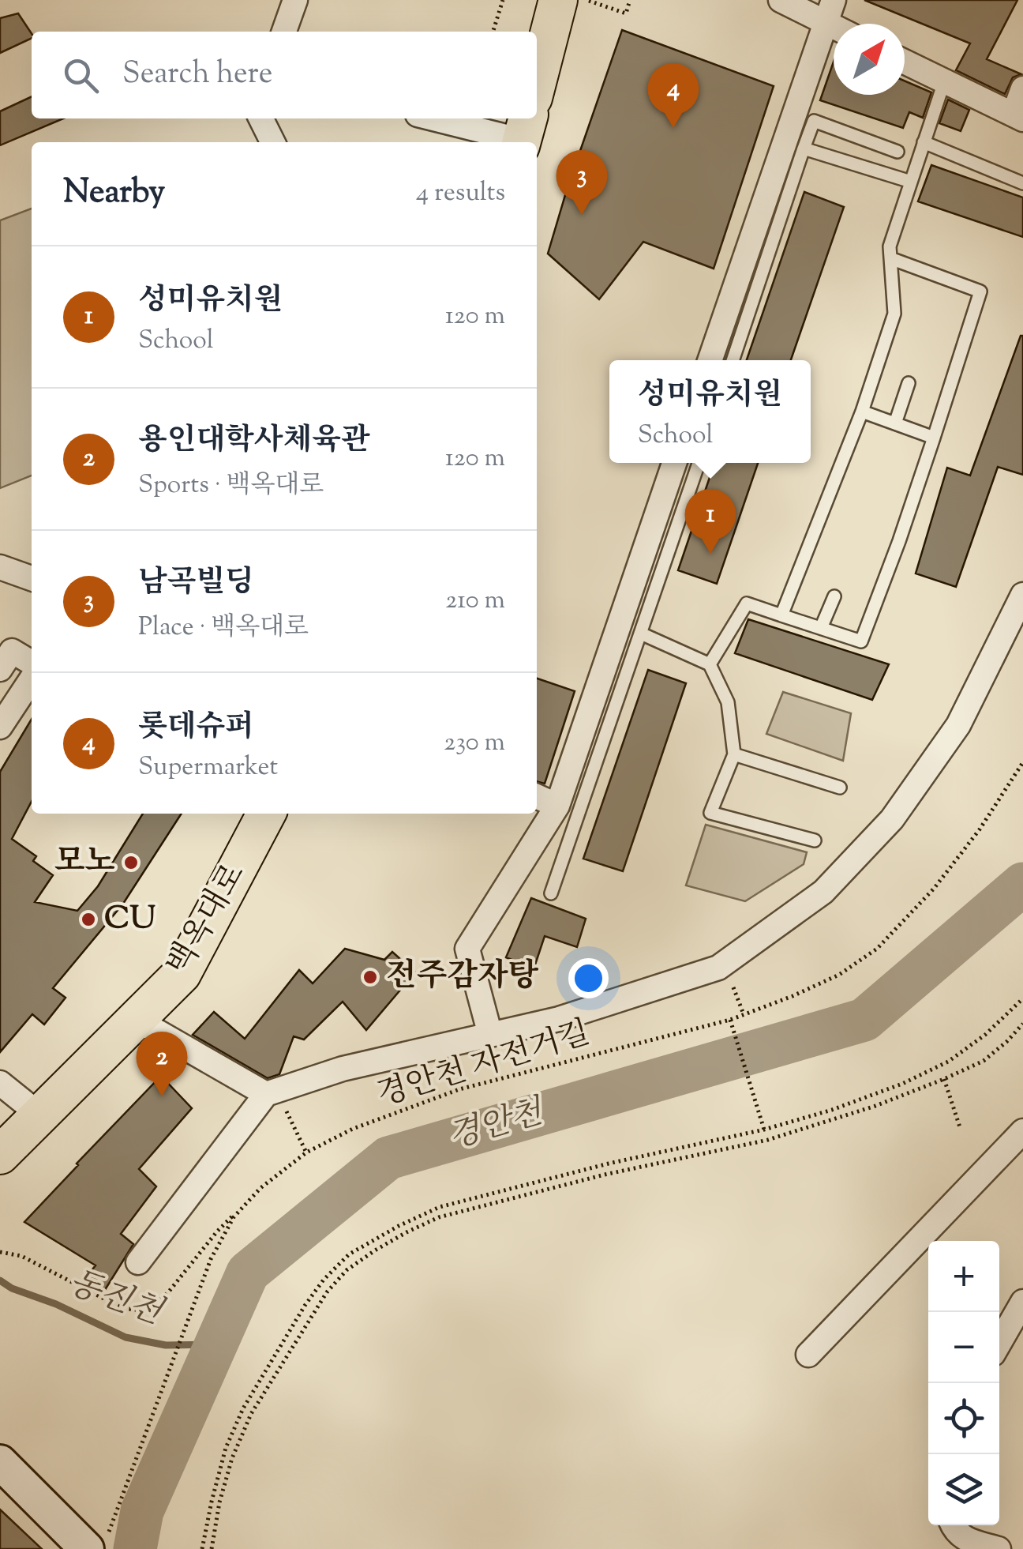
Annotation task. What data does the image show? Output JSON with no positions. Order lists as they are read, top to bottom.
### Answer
{
  "streets": {
    "main road": ["백옥대로"],
    "path": ["경안천 자전거길"]
  },
  "water": ["경안천", "동진천"],
  "places": ["모노", "CU", "전주감자탕"],
  "north": "top right",
  "page": {
    "search": "Search here",
    "pins": [
      "4",
      "3",
      "1",
      "2"
    ],
    "heading": ["Nearby", "4 results"],
    "list": [
      {
        "mark": "1",
        "name": "성미유치원",
        "note": "School",
        "value": "120 m"
      },
      {
        "mark": "2",
        "name": "용인대학사체육관",
        "note": "Sports · 백옥대로",
        "value": "120 m"
      },
      {
        "mark": "3",
        "name": "남곡빌딩",
        "note": "Place · 백옥대로",
        "value": "210 m"
      },
      {
        "mark": "4",
        "name": "롯데슈퍼",
        "note": "Supermarket",
        "value": "230 m"
      }
    ],
    "popup": ["성미유치원", "School"],
    "map_buttons": ["+", "−"]
  }
}
